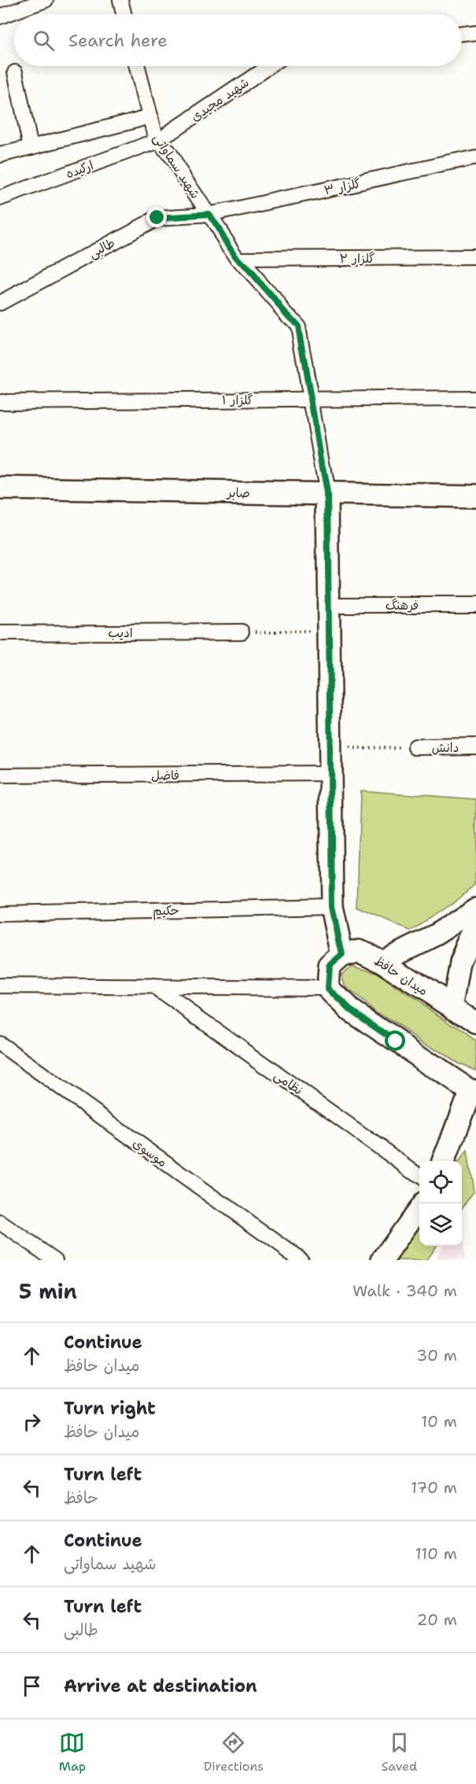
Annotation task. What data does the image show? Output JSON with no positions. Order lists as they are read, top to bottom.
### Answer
{
  "streets": {
    "street": [
      "شهید مجیدی",
      "شهید سماواتی",
      "ارکیده",
      "گلزار ۳",
      "طالبی",
      "گلزار ۲",
      "گلزار ۱",
      "صابر",
      "فرهنگ",
      "ادیب",
      "دانش",
      "فاضل",
      "حکیم",
      "میدان حافظ",
      "نظامی",
      "موسوی"
    ]
  },
  "crossings": [
    ["شهید مجیدی", "شهید سماواتی"],
    ["شهید مجیدی", "ارکیده"],
    ["شهید سماواتی", "ارکیده"],
    ["شهید سماواتی", "گلزار ۳"],
    ["شهید سماواتی", "طالبی"],
    ["شهید سماواتی", "گلزار ۲"],
    ["شهید سماواتی", "گلزار ۱"],
    ["شهید سماواتی", "صابر"],
    ["گلزار ۳", "طالبی"]
  ],
  "page": {
    "search": "Search here",
    "heading": ["5 min", "Walk · 340 m"],
    "list": [
      ["Continue", "میدان حافظ", "30 m"],
      ["Turn right", "میدان حافظ", "10 m"],
      ["Turn left", "حافظ", "170 m"],
      ["Continue", "شهید سماواتی", "110 m"],
      ["Turn left", "طالبی", "20 m"],
      "Arrive at destination"
    ],
    "nav": ["Map", "Directions", "Saved"]
  }
}
